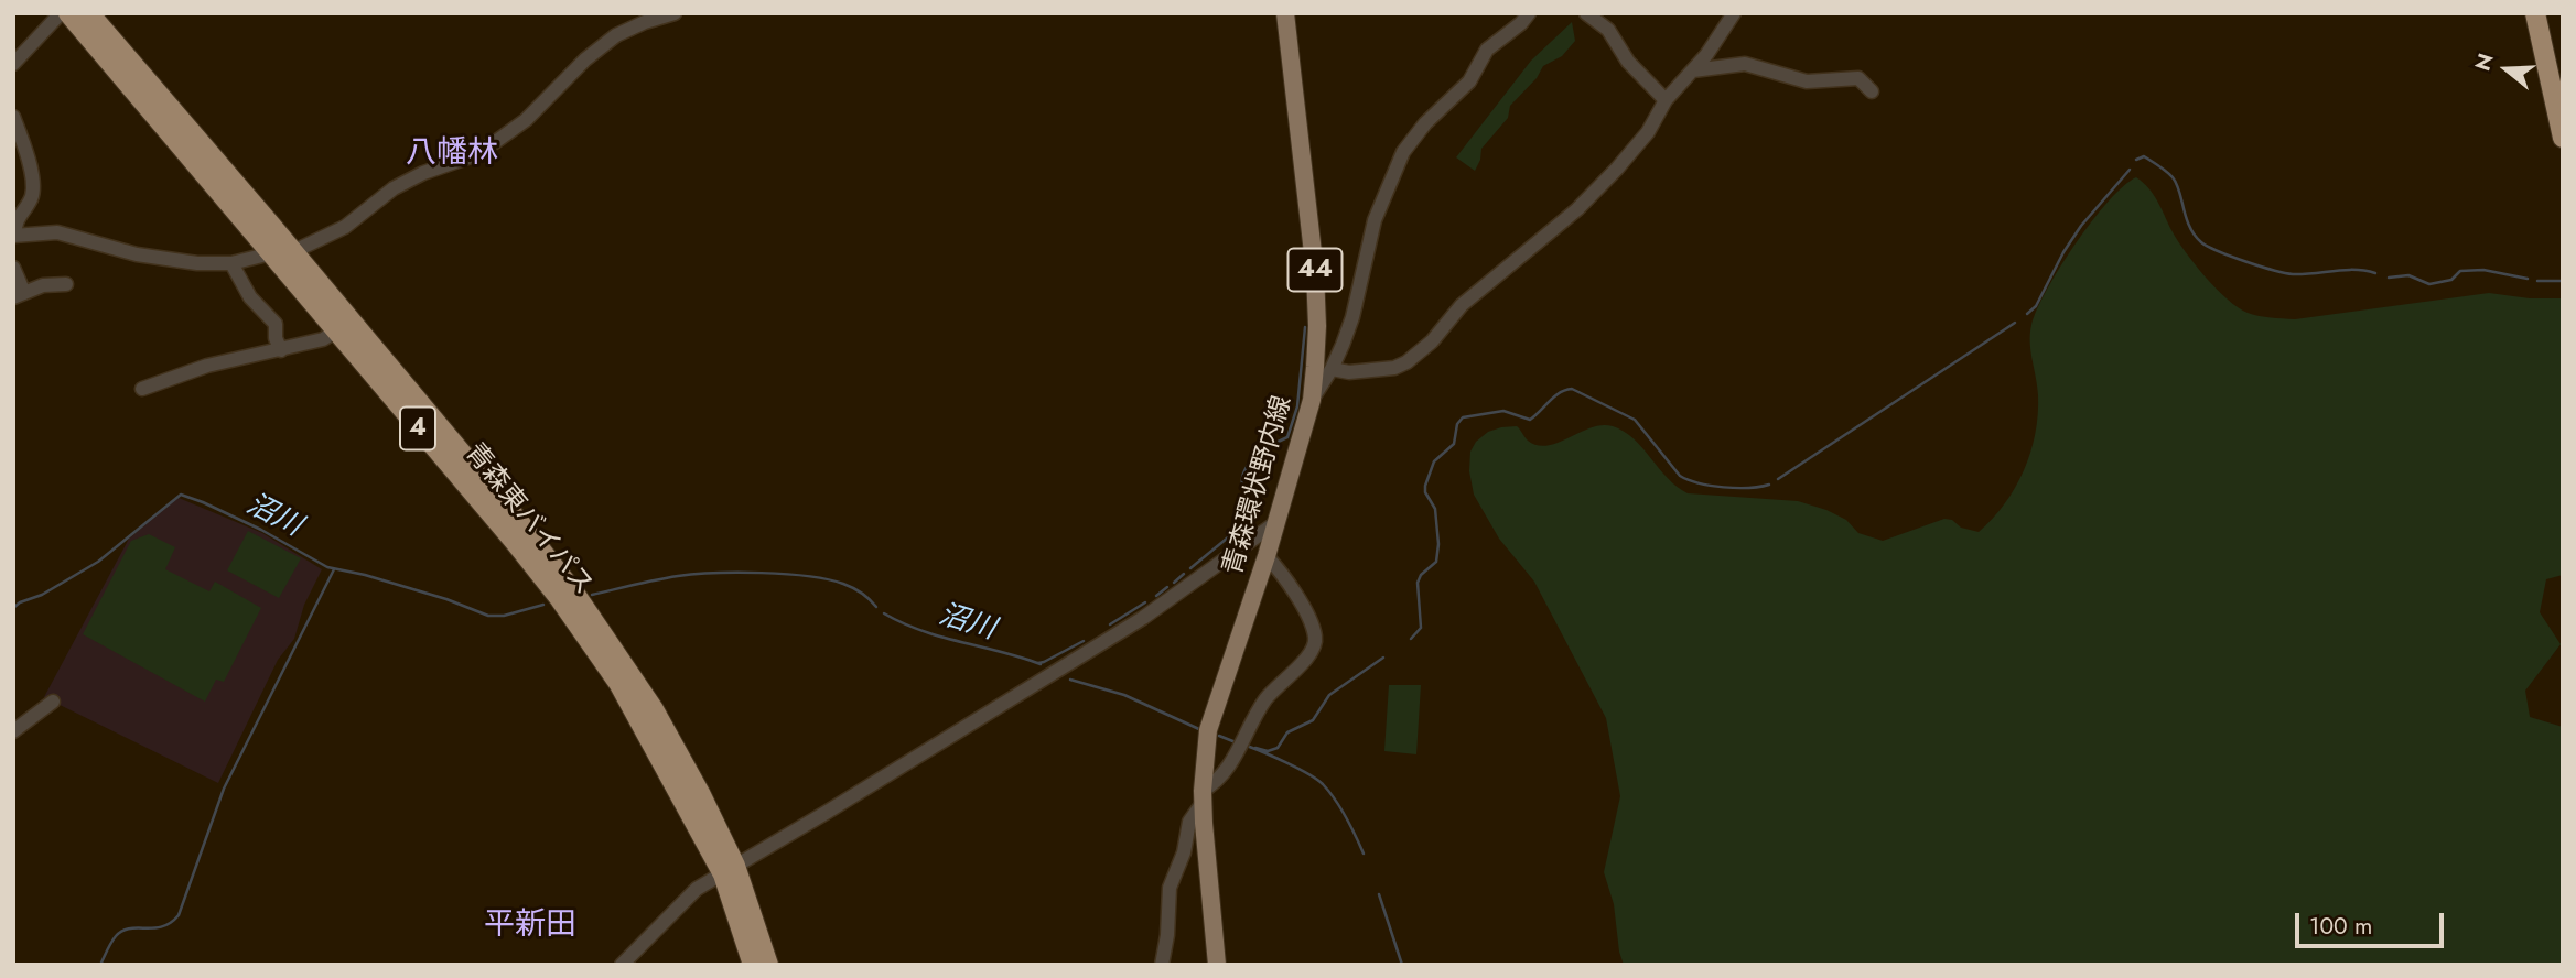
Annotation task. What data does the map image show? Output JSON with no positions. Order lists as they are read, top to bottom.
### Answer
{
  "streets": {
    "highway": ["4", "青森東バイパス"],
    "main road": ["44", "青森環状野内線"]
  },
  "districts": ["八幡林", "平新田"],
  "water": ["沼川"],
  "scale_bar": "100 m",
  "north": "left"
}
